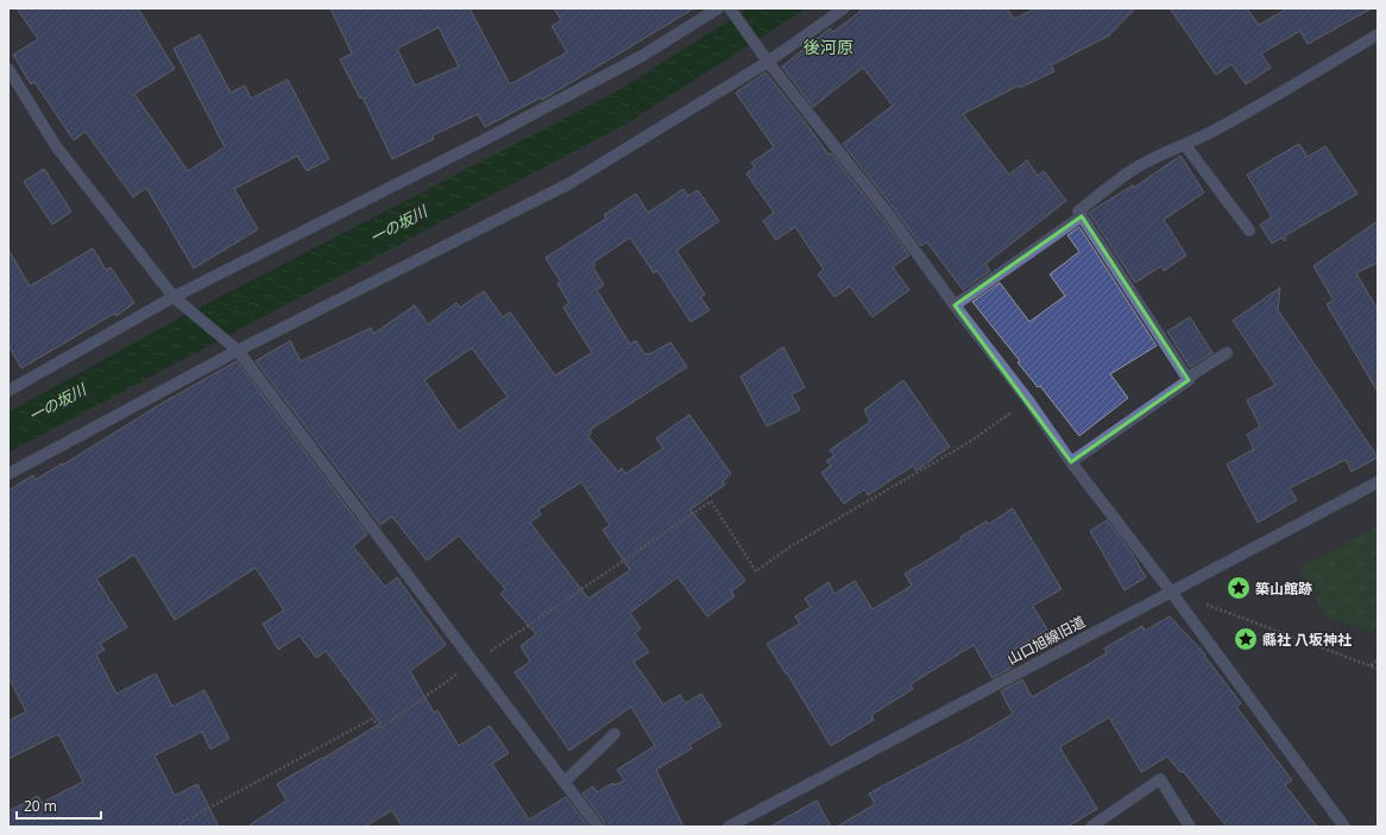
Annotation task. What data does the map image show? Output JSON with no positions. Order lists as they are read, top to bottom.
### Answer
{
  "streets": {
    "street": ["山口旭線旧道"]
  },
  "districts": ["後河原"],
  "water": ["一の坂川"],
  "places": {
    "place": ["築山館跡", "縣社 八坂神社"]
  },
  "scale_bar": "20 m"
}
